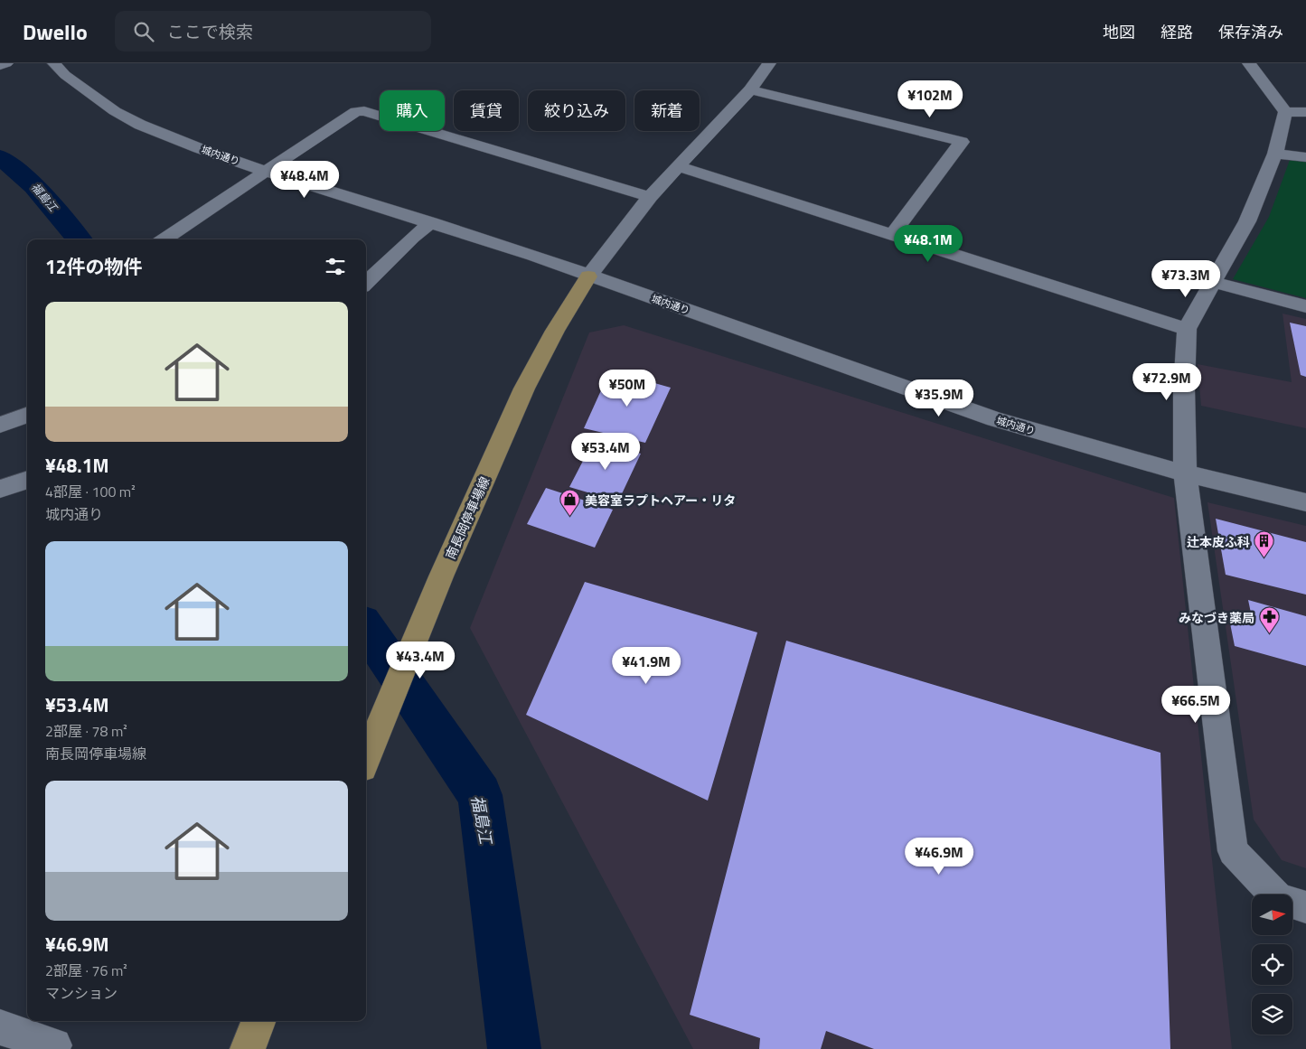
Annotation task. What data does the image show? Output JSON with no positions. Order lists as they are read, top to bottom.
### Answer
{
  "streets": {
    "main road": ["南長岡停車場線"],
    "street": ["城内通り"]
  },
  "crossings": [
    ["城内通り", "南長岡停車場線"]
  ],
  "water": ["福島江"],
  "places": {
    "shop": ["美容室ラプトヘアー・リタ"],
    "building": ["辻本皮ふ科"],
    "pharmacy": ["みなづき薬局"]
  },
  "north": "right",
  "page": {
    "header": "Dwello",
    "search": "ここで検索",
    "nav": ["地図", "経路", "保存済み"],
    "price": [
      "¥102M",
      "¥48.4M",
      "¥48.1M",
      "¥73.3M",
      "¥72.9M",
      "¥50M",
      "¥35.9M",
      "¥53.4M",
      "¥43.4M",
      "¥41.9M",
      "¥66.5M",
      "¥46.9M"
    ],
    "chip": [
      "購入",
      "賃貸",
      "絞り込み",
      "新着"
    ],
    "heading": "12件の物件",
    "list": [
      {
        "name": "¥48.1M",
        "note": "4部屋 · 100 m² · 城内通り"
      },
      {
        "name": "¥53.4M",
        "note": "2部屋 · 78 m² · 南長岡停車場線"
      },
      {
        "name": "¥46.9M",
        "note": "2部屋 · 76 m² · マンション"
      }
    ]
  }
}
